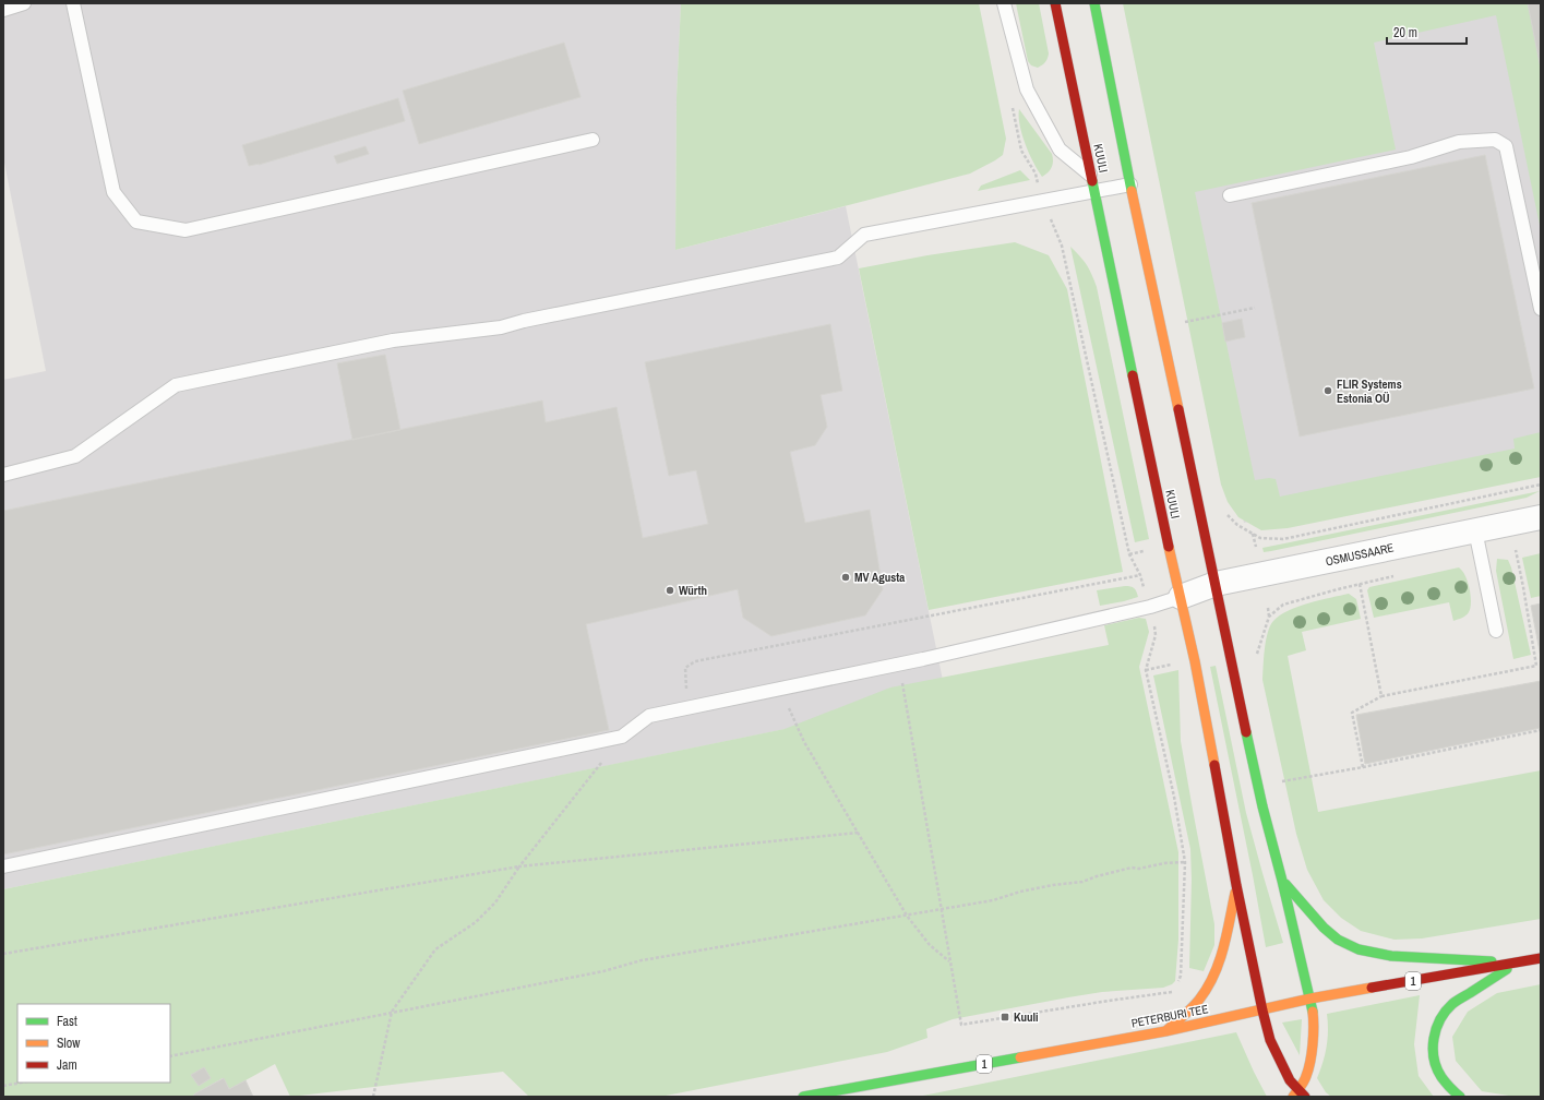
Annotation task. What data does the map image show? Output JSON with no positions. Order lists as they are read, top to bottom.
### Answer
{
  "streets": {
    "main road": ["KUULI", "1", "PETERBURI TEE"],
    "street": ["OSMUSSAARE"]
  },
  "crossings": [
    ["KUULI", "OSMUSSAARE"],
    ["KUULI", "PETERBURI TEE"]
  ],
  "places": {
    "other": ["FLIR Systems Estonia OÜ", "MV Agusta", "Würth"],
    "transit": ["Kuuli"]
  },
  "legend": ["Fast", "Slow", "Jam"],
  "scale_bar": "20 m"
}
